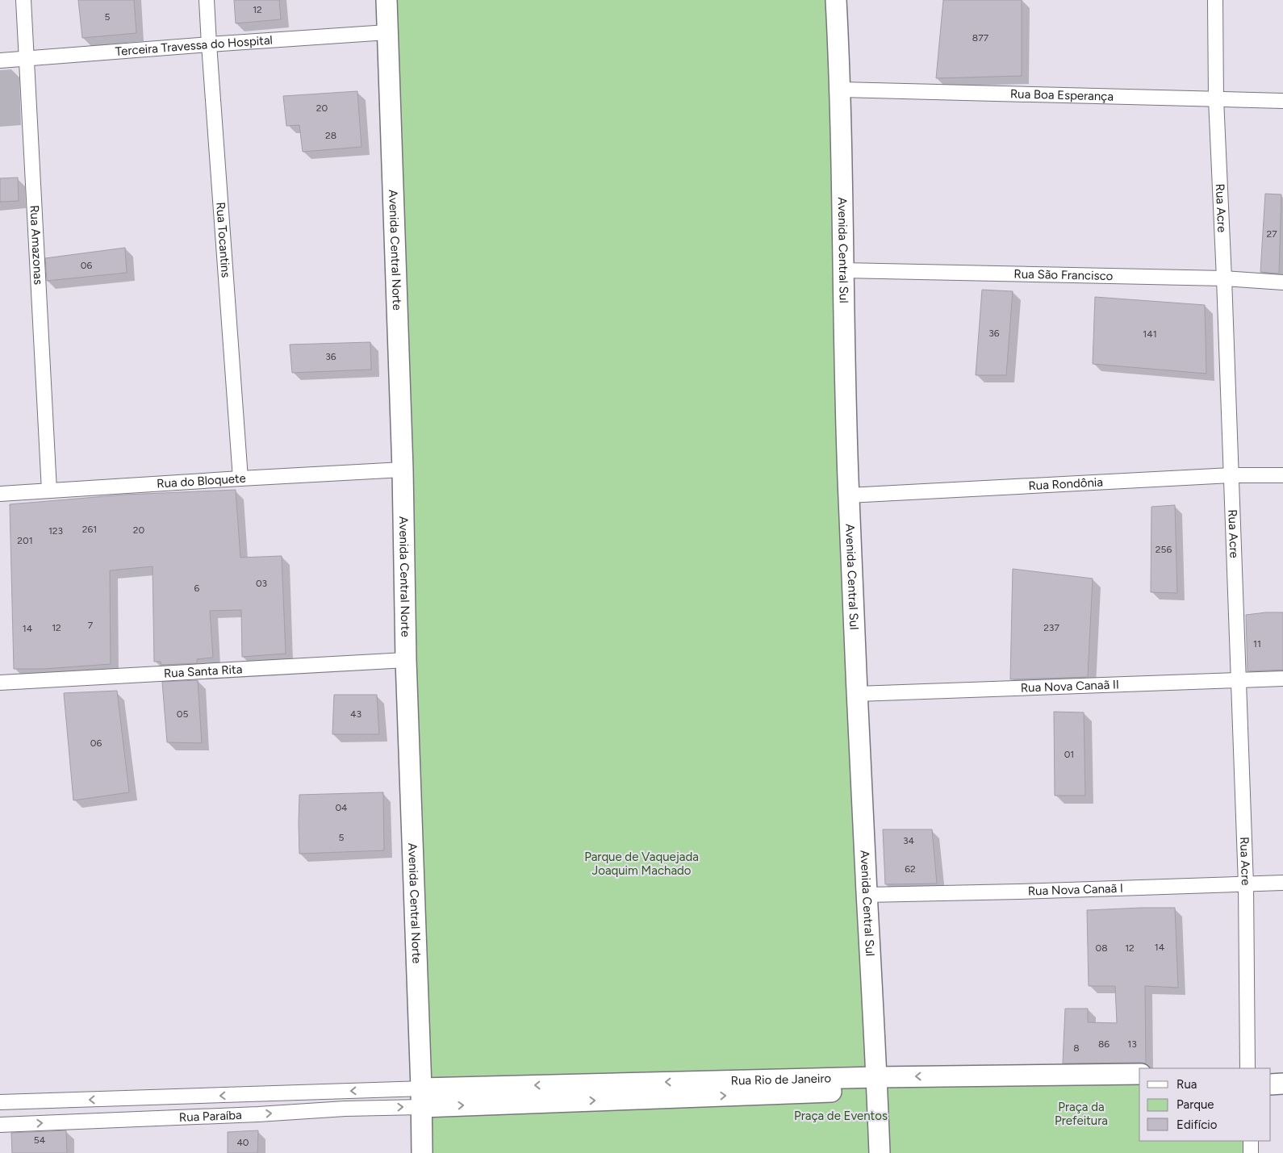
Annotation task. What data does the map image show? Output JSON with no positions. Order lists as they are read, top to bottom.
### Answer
{
  "streets": {
    "street": [
      "Terceira Travessa do Hospital",
      "Rua Boa Esperança",
      "Rua Acre",
      "Rua Tocantins",
      "Rua Amazonas",
      "Avenida Central Norte",
      "Avenida Central Sul",
      "Rua São Francisco",
      "Rua do Bloquete",
      "Rua Rondônia",
      "Rua Santa Rita",
      "Rua Nova Canaã II",
      "Rua Nova Canaã I",
      "Rua Rio de Janeiro",
      "Rua Paraíba"
    ]
  },
  "crossings": [
    ["Terceira Travessa do Hospital", "Rua Tocantins"],
    ["Terceira Travessa do Hospital", "Rua Amazonas"],
    ["Terceira Travessa do Hospital", "Avenida Central Norte"],
    ["Rua Boa Esperança", "Rua Acre"],
    ["Rua Boa Esperança", "Avenida Central Sul"],
    ["Rua Acre", "Rua São Francisco"],
    ["Rua Acre", "Rua Rondônia"],
    ["Rua Acre", "Rua Nova Canaã II"],
    ["Rua Acre", "Rua Nova Canaã I"],
    ["Rua Tocantins", "Rua do Bloquete"],
    ["Rua Amazonas", "Rua do Bloquete"],
    ["Avenida Central Norte", "Rua do Bloquete"],
    ["Avenida Central Norte", "Rua Santa Rita"],
    ["Avenida Central Norte", "Rua Rio de Janeiro"],
    ["Avenida Central Norte", "Rua Paraíba"],
    ["Avenida Central Sul", "Rua São Francisco"],
    ["Avenida Central Sul", "Rua Rondônia"],
    ["Avenida Central Sul", "Rua Nova Canaã II"],
    ["Avenida Central Sul", "Rua Nova Canaã I"],
    ["Avenida Central Sul", "Rua Rio de Janeiro"],
    ["Rua Rio de Janeiro", "Rua Paraíba"]
  ],
  "parks": ["Parque de Vaquejada Joaquim Machado", "Praça da Prefeitura", "Praça de Eventos"],
  "house_numbers": [
    "12",
    "5",
    "877",
    "20",
    "28",
    "27",
    "06",
    "36",
    "141",
    "36",
    "261",
    "20",
    "123",
    "201",
    "256",
    "03",
    "6",
    "7",
    "12",
    "237",
    "14",
    "11",
    "05",
    "43",
    "06",
    "01",
    "04",
    "5",
    "34",
    "62",
    "14",
    "08",
    "12",
    "86",
    "13",
    "8",
    "54",
    "40"
  ],
  "legend": ["Rua", "Parque", "Edifício"]
}
